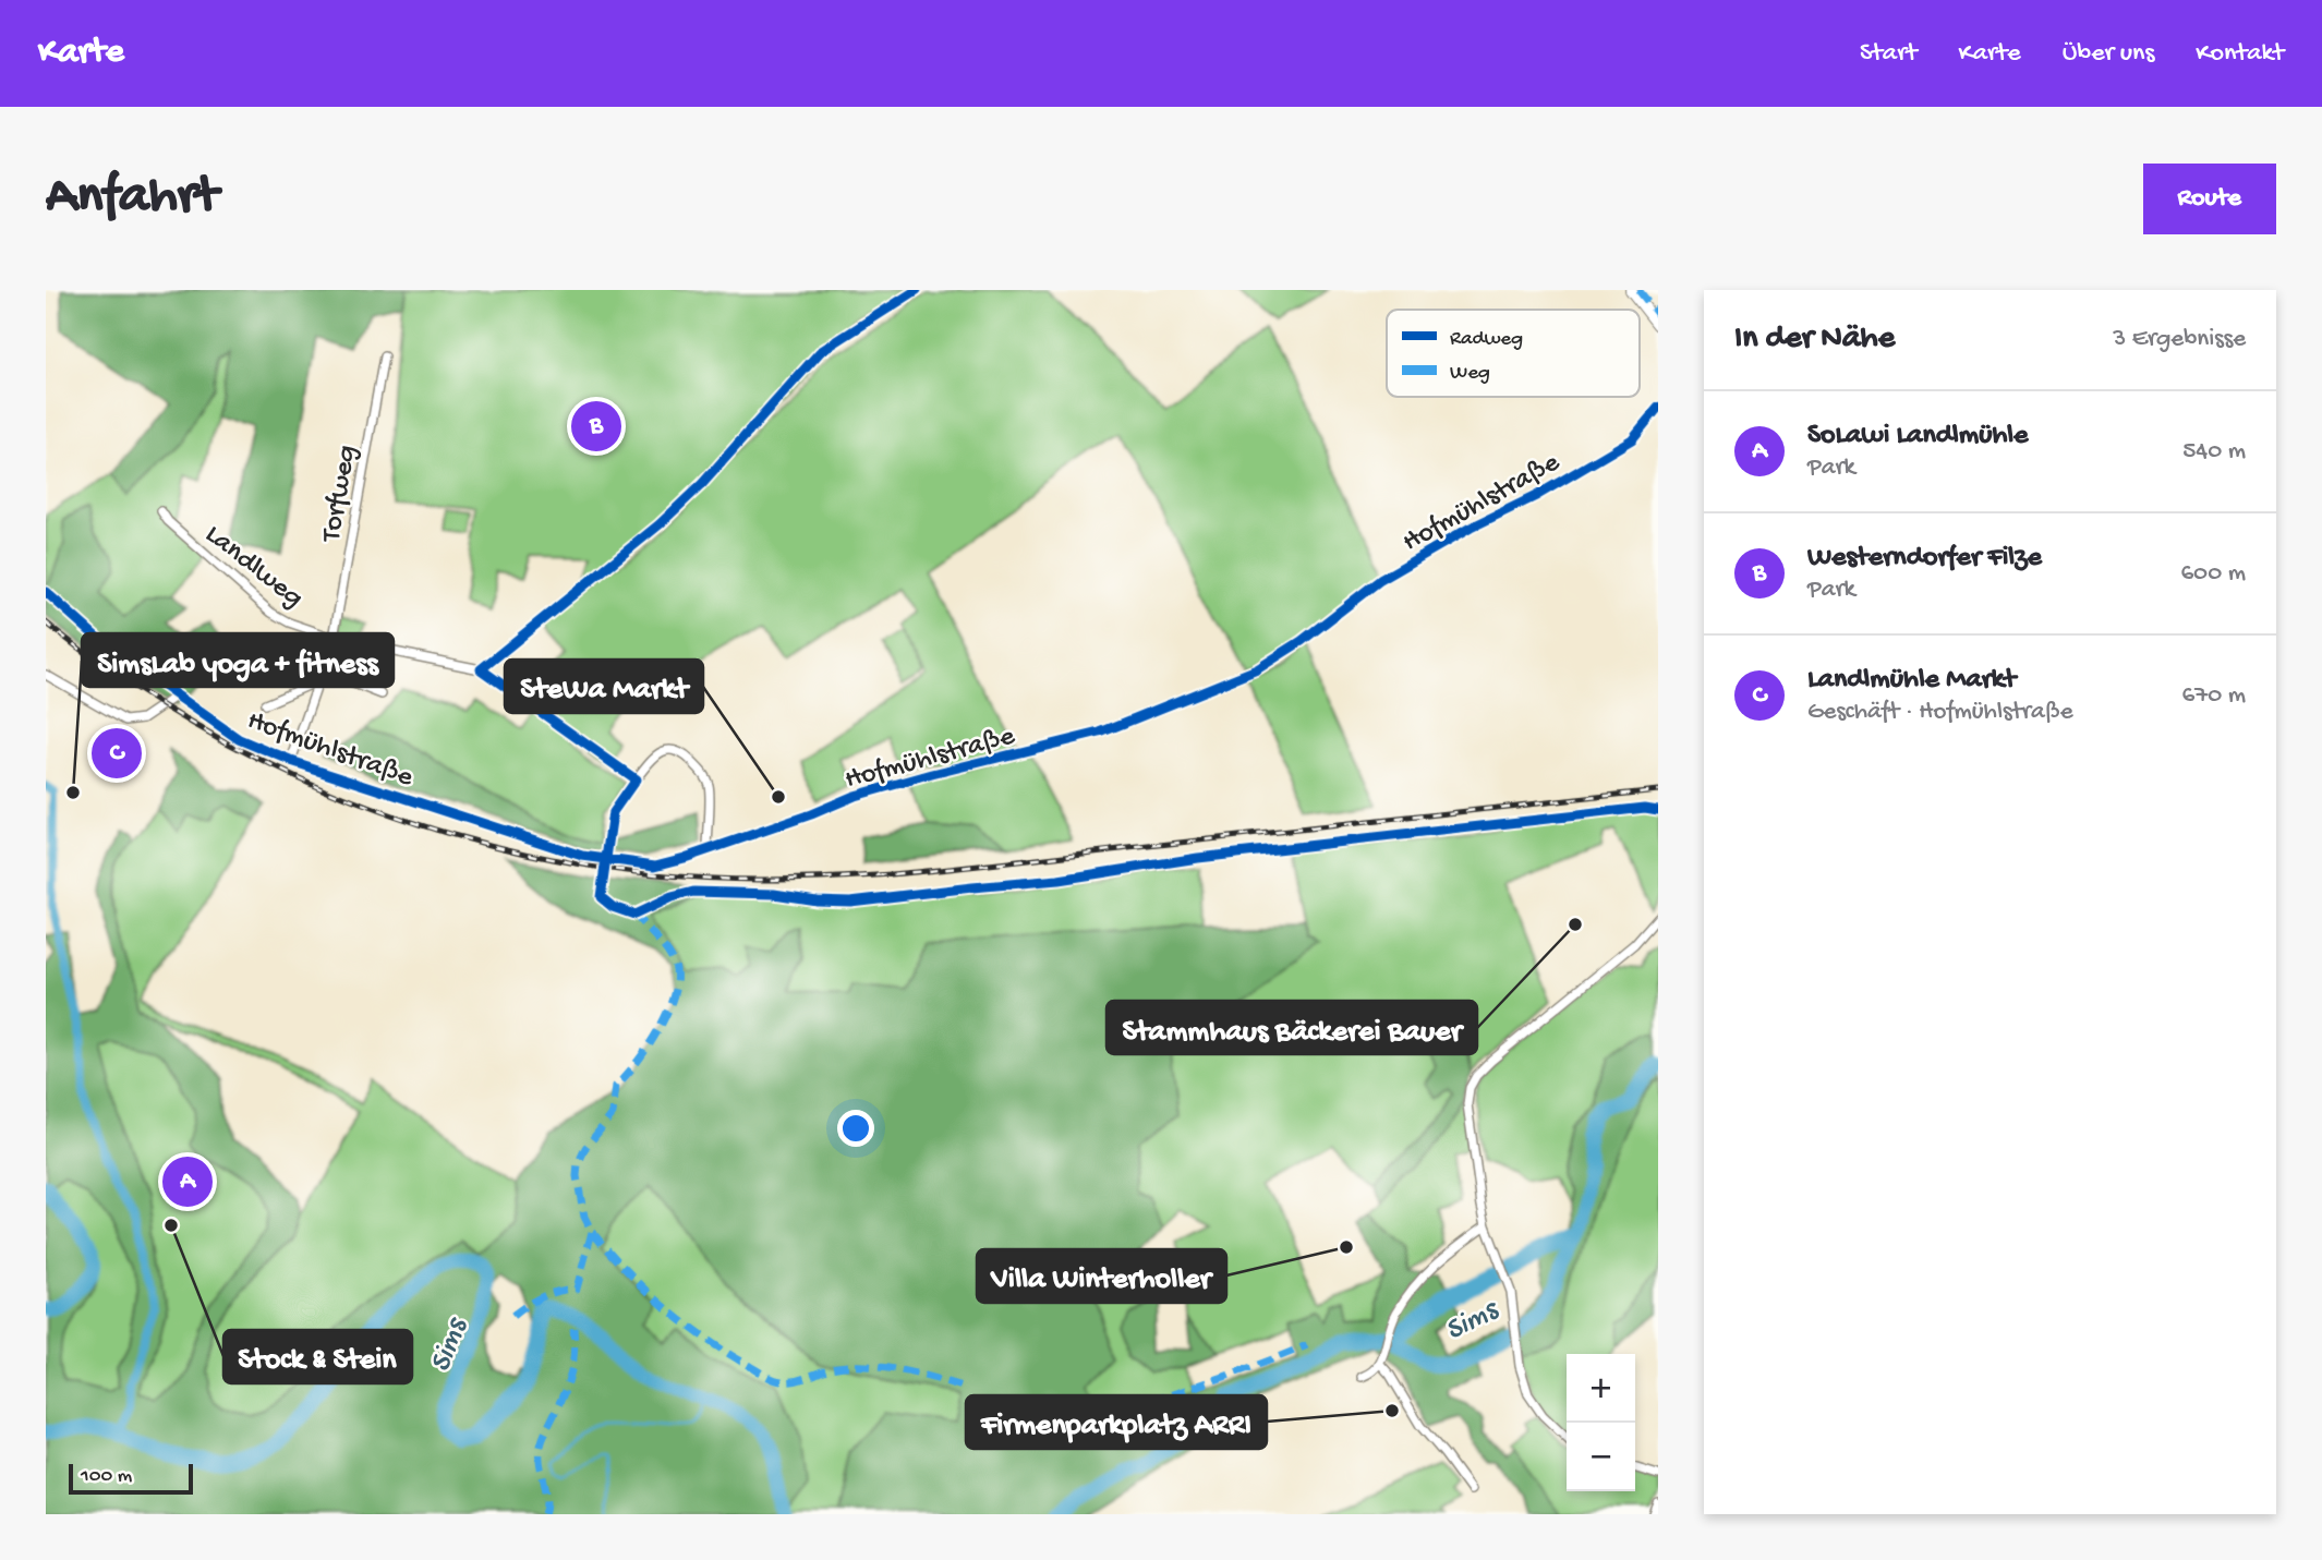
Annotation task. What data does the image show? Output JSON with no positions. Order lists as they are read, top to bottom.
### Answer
{
  "streets": {
    "street": ["Torfweg", "Hofmühlstraße", "Landlweg"]
  },
  "crossings": [
    ["Torfweg", "Hofmühlstraße"],
    ["Torfweg", "Landlweg"]
  ],
  "water": ["Sims"],
  "places": [
    "SimsLab yoga + fitness",
    "SteWa Markt",
    "Stammhaus Bäckerei Bauer",
    "Stock & Stein",
    "Villa Winterholler",
    "Firmenparkplatz ARRI"
  ],
  "legend": ["Radweg", "Weg"],
  "scale_bar": "100 m",
  "page": {
    "header": "Karte",
    "nav": [
      "Start",
      "Karte",
      "Über uns",
      "Kontakt"
    ],
    "buttons": "Route",
    "title": "Anfahrt",
    "heading": ["In der Nähe", "3 Ergebnisse"],
    "list": [
      {
        "mark": "A",
        "name": "SoLawi Landlmühle",
        "note": "Park",
        "value": "540 m"
      },
      {
        "mark": "B",
        "name": "Westerndorfer Filze",
        "note": "Park",
        "value": "600 m"
      },
      {
        "mark": "C",
        "name": "Landlmühle Markt",
        "note": "Geschäft · Hofmühlstraße",
        "value": "670 m"
      }
    ],
    "pins": ["B", "C", "A"],
    "map_buttons": ["+", "−"],
    "scale": "100 m"
  }
}
